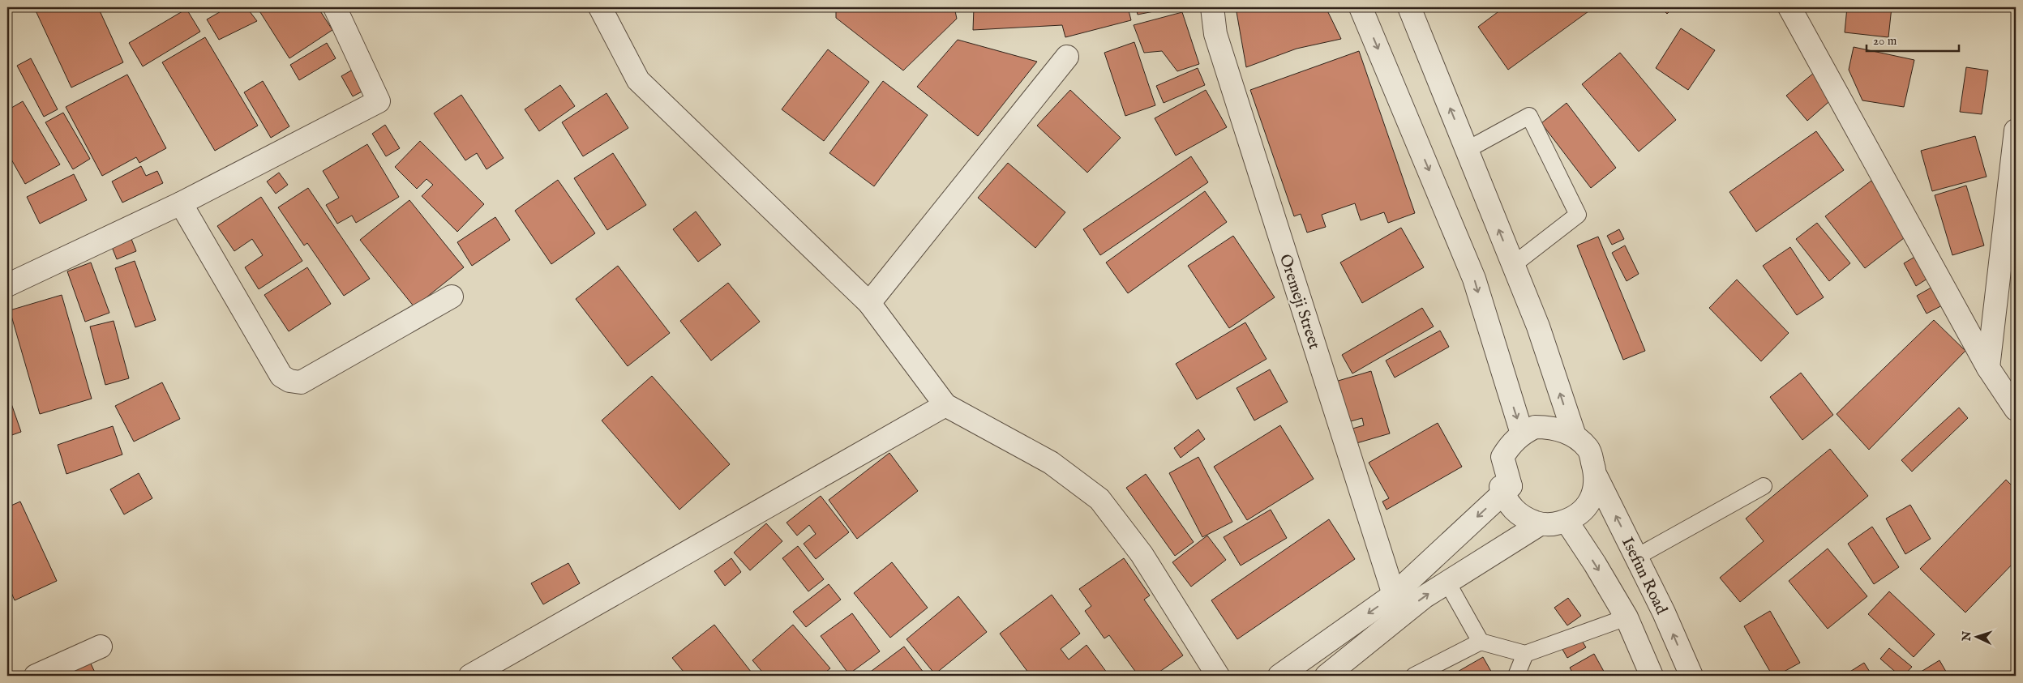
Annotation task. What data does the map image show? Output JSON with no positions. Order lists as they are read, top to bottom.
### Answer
{
  "streets": {
    "street": ["Oremeji Street", "Isefun Road"]
  },
  "scale_bar": "20 m",
  "north": "left"
}
